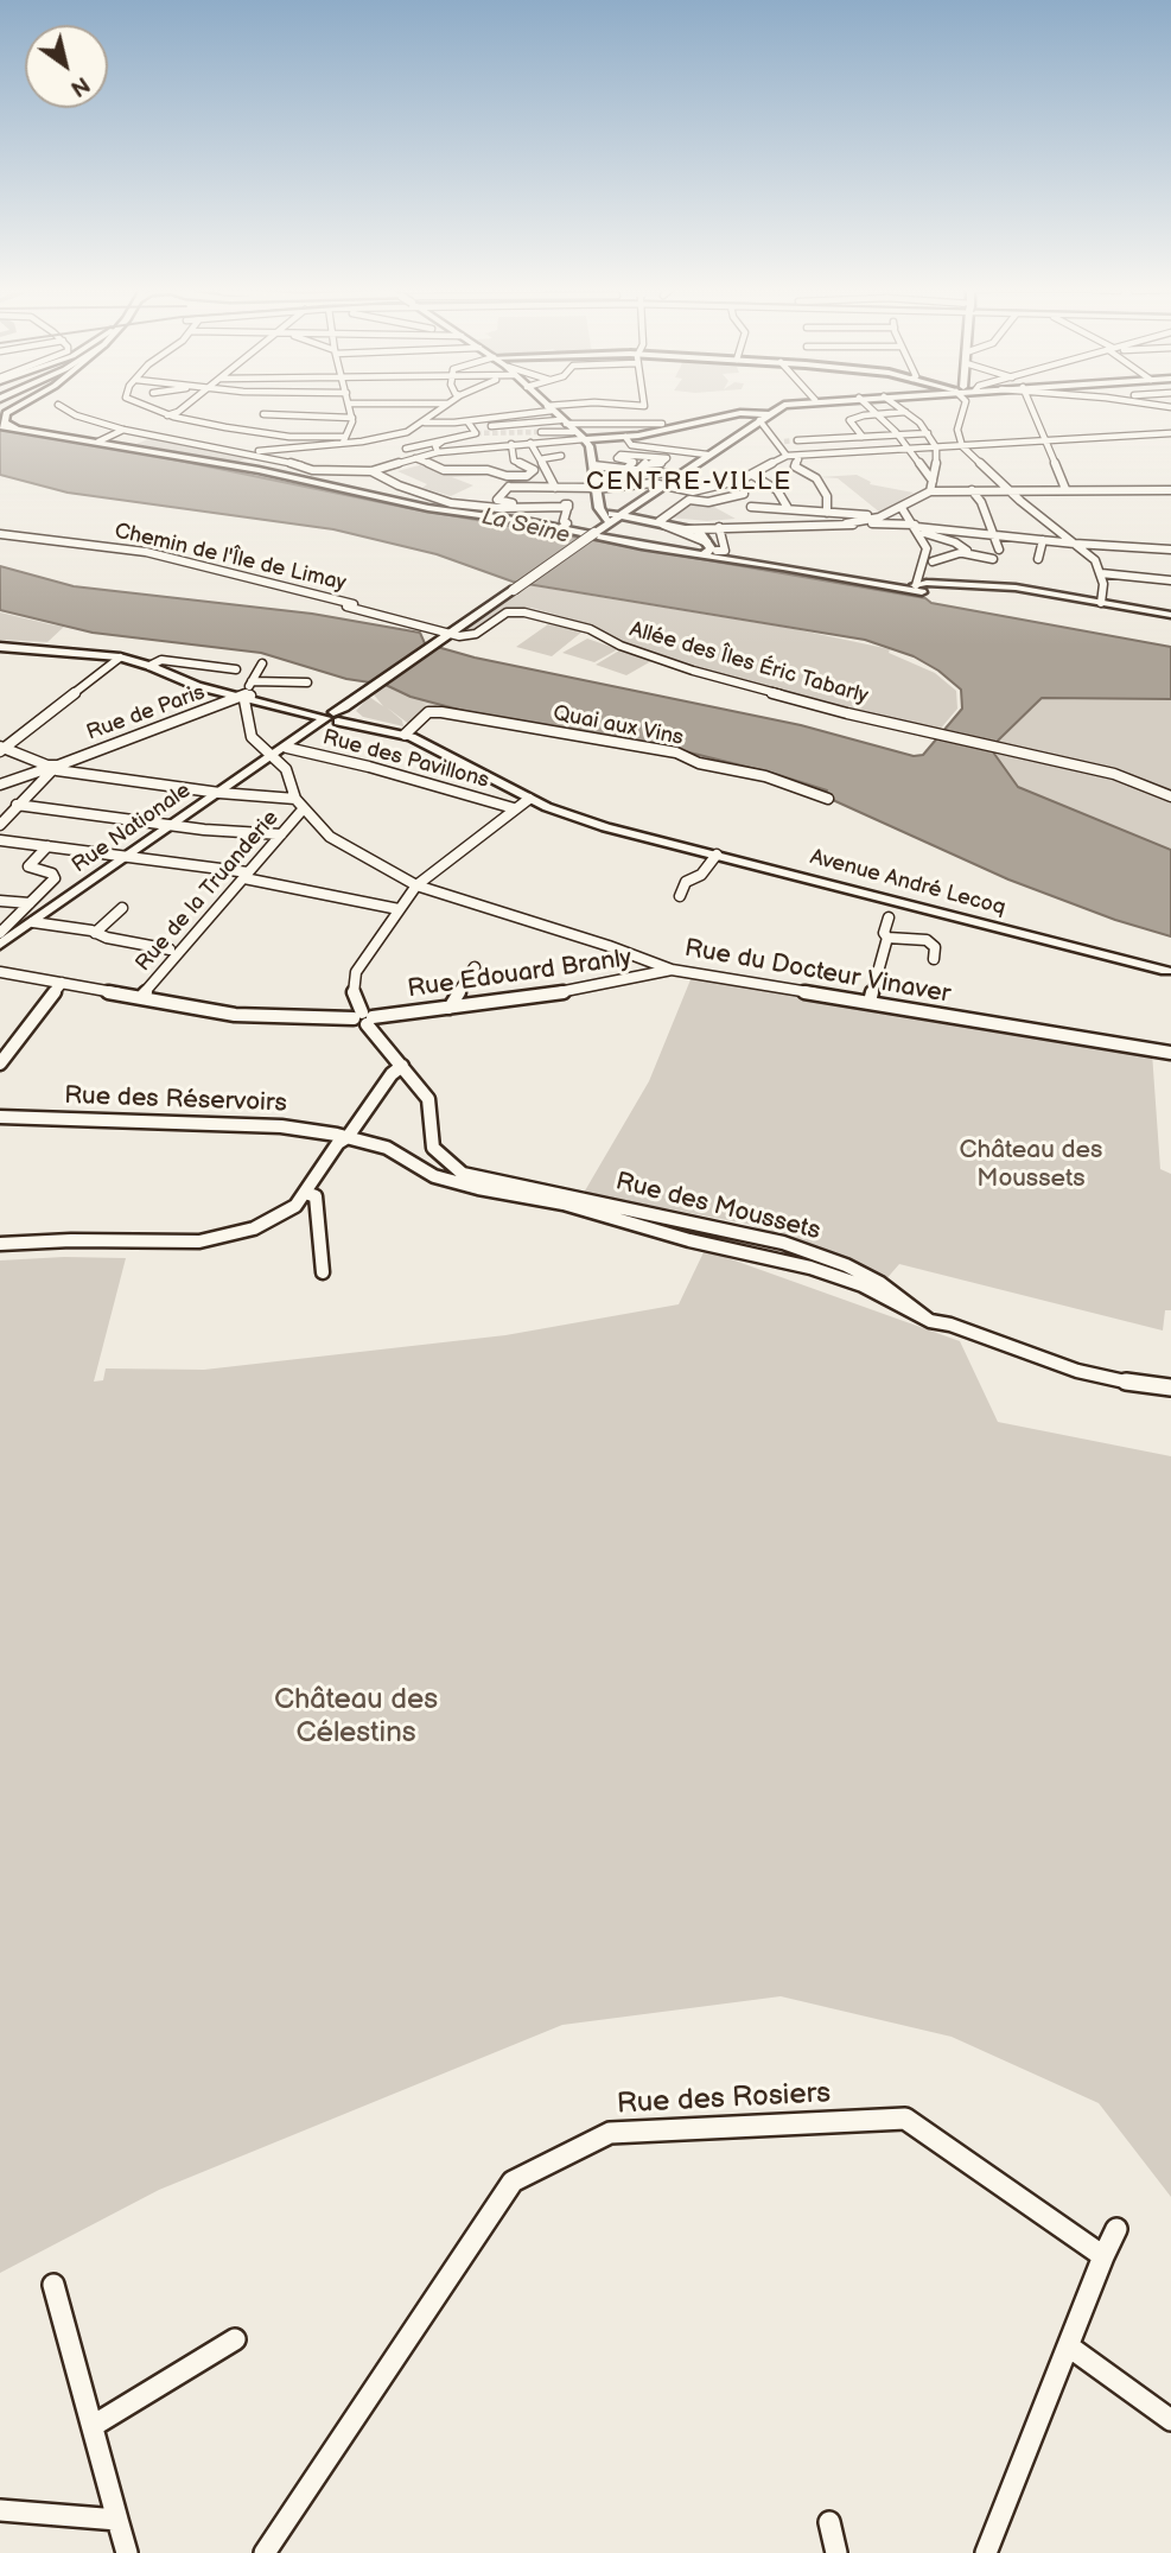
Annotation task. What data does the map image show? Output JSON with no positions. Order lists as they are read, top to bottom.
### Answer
{
  "streets": {
    "main road": ["Rue Nationale", "Avenue André Lecoq"],
    "street": [
      "Chemin de l'Île de Limay",
      "Allée des Îles Éric Tabarly",
      "Rue de Paris",
      "Quai aux Vins",
      "Rue des Pavillons",
      "Rue de la Truanderie",
      "Rue du Docteur Vinaver",
      "Rue Edouard Branly",
      "Rue des Réservoirs",
      "Rue des Moussets",
      "Rue des Rosiers"
    ]
  },
  "crossings": [
    ["Chemin de l'Île de Limay", "Allée des Îles Éric Tabarly"],
    ["Chemin de l'Île de Limay", "Rue Nationale"],
    ["Allée des Îles Éric Tabarly", "Rue Nationale"],
    ["Rue de Paris", "Avenue André Lecoq"],
    ["Rue de Paris", "Rue du Docteur Vinaver"],
    ["Quai aux Vins", "Avenue André Lecoq"],
    ["Rue des Pavillons", "Rue Nationale"],
    ["Rue Nationale", "Avenue André Lecoq"],
    ["Rue Nationale", "Rue du Docteur Vinaver"],
    ["Avenue André Lecoq", "Rue du Docteur Vinaver"],
    ["Rue de la Truanderie", "Rue du Docteur Vinaver"],
    ["Rue de la Truanderie", "Rue Edouard Branly"],
    ["Rue du Docteur Vinaver", "Rue Edouard Branly"],
    ["Rue Edouard Branly", "Rue des Moussets"],
    ["Rue des Réservoirs", "Rue des Moussets"]
  ],
  "districts": ["CENTRE-VILLE"],
  "water": ["La Seine"],
  "parks": ["Château des Moussets", "Château des Célestins"],
  "north": "bottom right"
}
